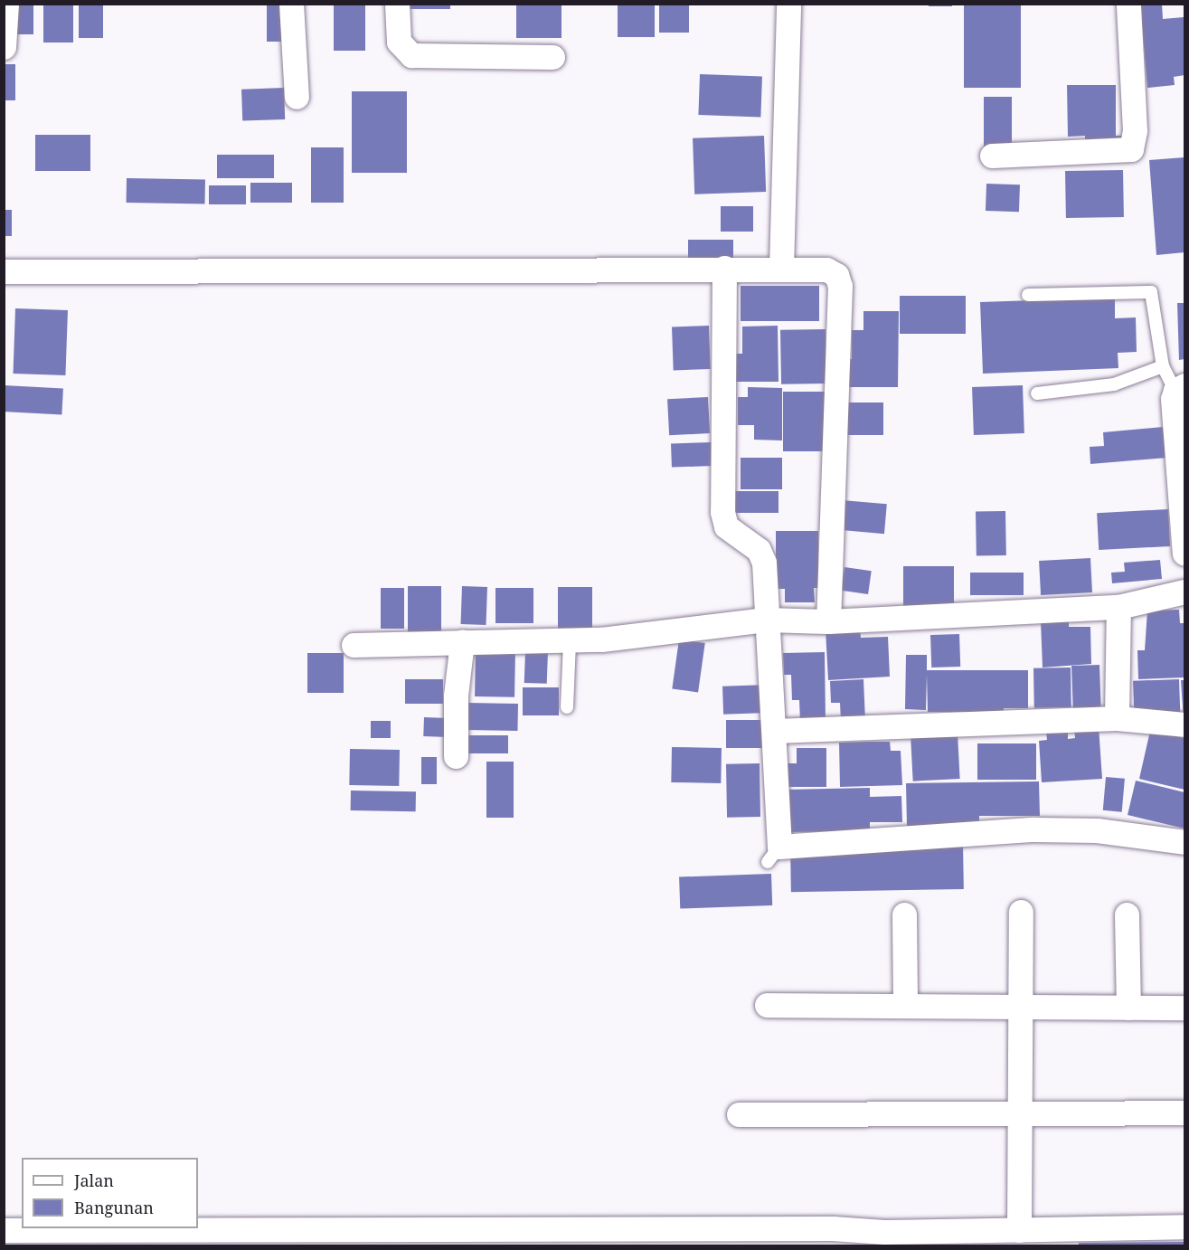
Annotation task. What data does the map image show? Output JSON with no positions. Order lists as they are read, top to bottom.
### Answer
{
  "legend": ["Jalan", "Bangunan"]
}
